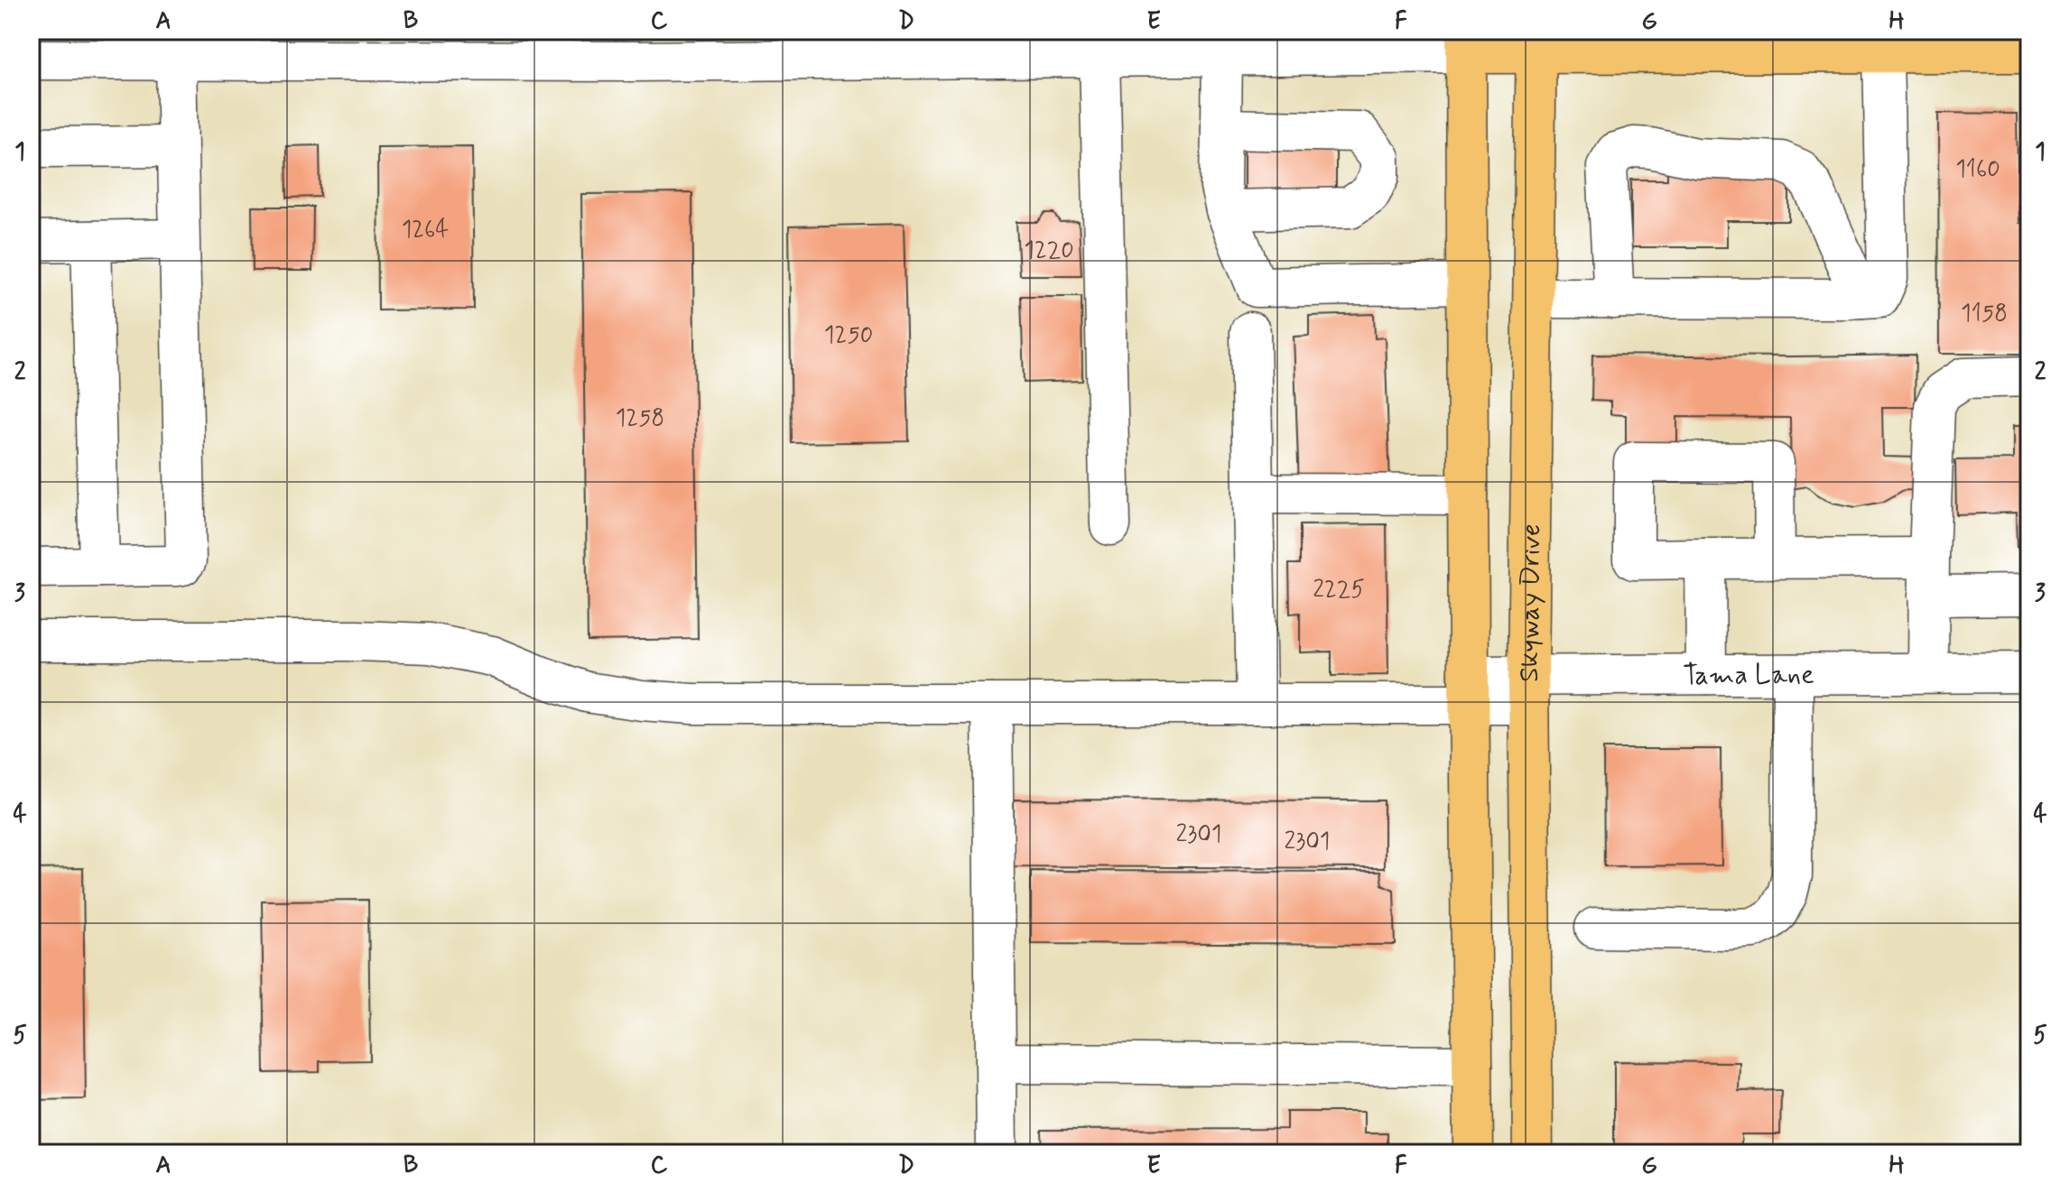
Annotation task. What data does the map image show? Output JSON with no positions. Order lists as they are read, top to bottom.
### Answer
{
  "streets": {
    "main road": ["Skyway Drive"],
    "street": ["Tama Lane"]
  },
  "crossings": [
    ["Skyway Drive", "Tama Lane"]
  ],
  "house_numbers": [
    "1160",
    "1264",
    "1220",
    "1158",
    "1250",
    "1258",
    "2225",
    "2301",
    "2301"
  ],
  "grid": {
    "columns": [
      "A",
      "B",
      "C",
      "D",
      "E",
      "F",
      "G",
      "H"
    ],
    "rows": [
      "1",
      "2",
      "3",
      "4",
      "5"
    ]
  }
}
